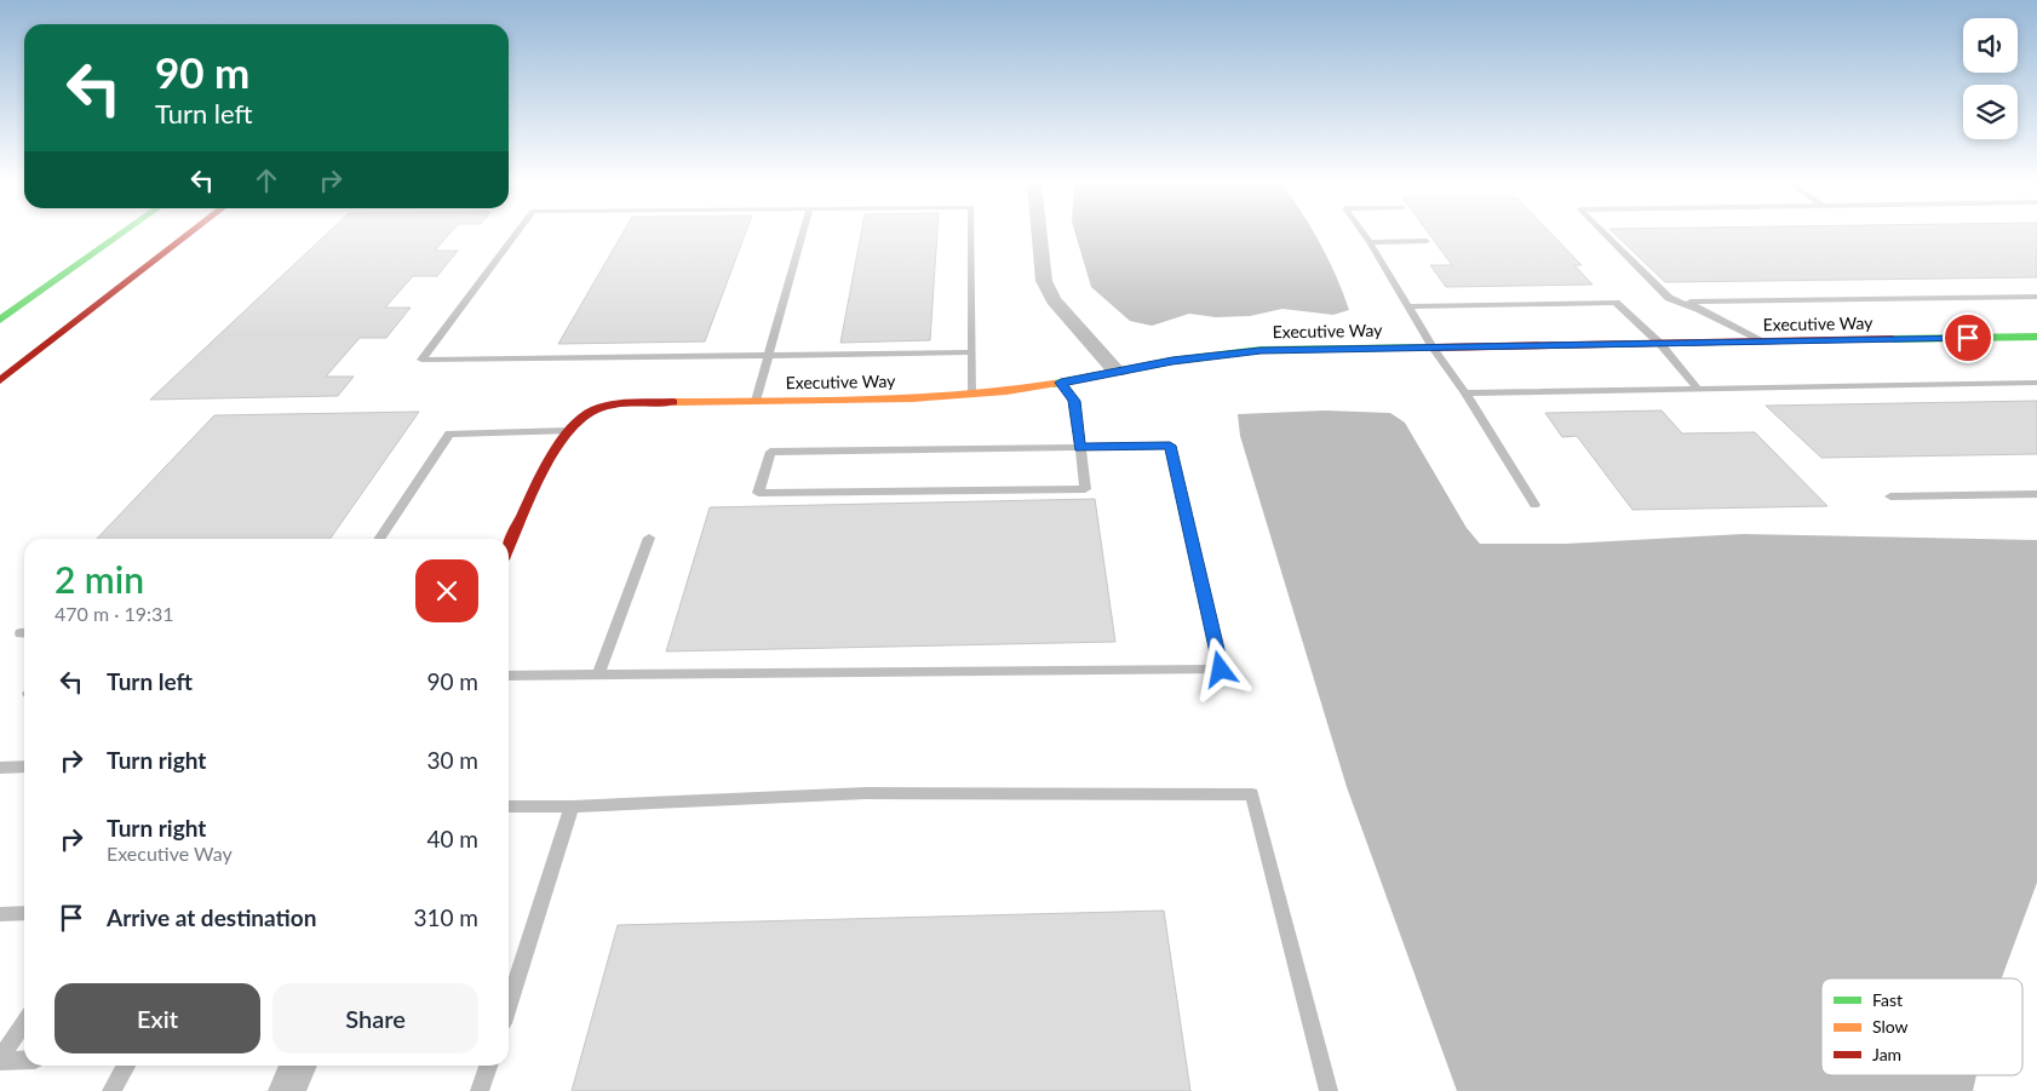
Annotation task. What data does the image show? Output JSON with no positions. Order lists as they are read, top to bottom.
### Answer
{
  "streets": {
    "main road": ["Executive Way"]
  },
  "legend": ["Fast", "Slow", "Jam"],
  "page": {
    "turn": ["90 m", "Turn left"],
    "heading": ["2 min", "470 m · 19:31"],
    "list": [
      {
        "name": "Turn left",
        "value": "90 m"
      },
      {
        "name": "Turn right",
        "value": "30 m"
      },
      {
        "name": "Turn right",
        "note": "Executive Way",
        "value": "40 m"
      },
      {
        "name": "Arrive at destination",
        "value": "310 m"
      }
    ],
    "buttons": ["Exit", "Share"]
  }
}
